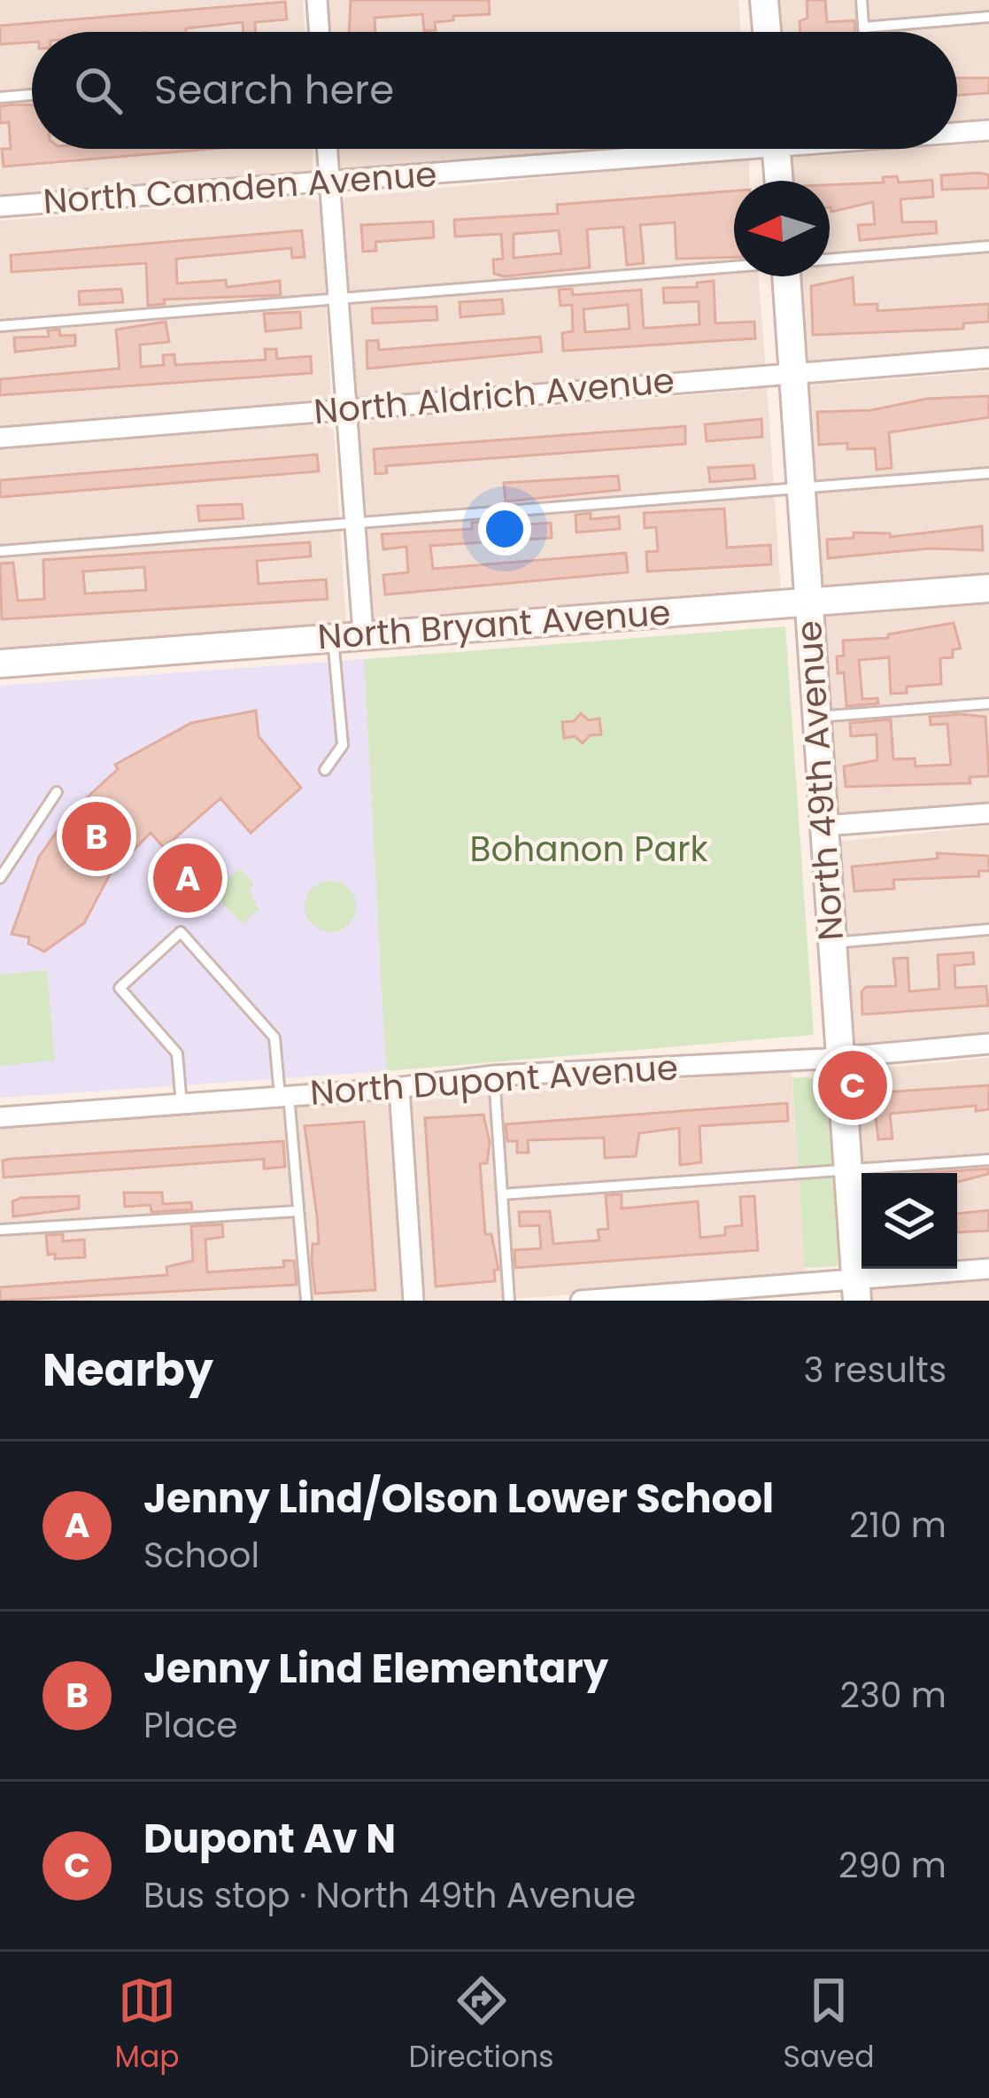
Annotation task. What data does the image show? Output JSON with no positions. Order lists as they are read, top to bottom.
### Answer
{
  "streets": {
    "street": [
      "North Camden Avenue",
      "North Aldrich Avenue",
      "North Bryant Avenue",
      "North 49th Avenue",
      "North Dupont Avenue"
    ]
  },
  "crossings": [
    ["North Aldrich Avenue", "North 49th Avenue"],
    ["North Bryant Avenue", "North 49th Avenue"],
    ["North 49th Avenue", "North Dupont Avenue"]
  ],
  "parks": ["Bohanon Park"],
  "north": "left",
  "page": {
    "search": "Search here",
    "pins": ["B", "A", "C"],
    "heading": ["Nearby", "3 results"],
    "list": [
      {
        "mark": "A",
        "name": "Jenny Lind/Olson Lower School",
        "note": "School",
        "value": "210 m"
      },
      {
        "mark": "B",
        "name": "Jenny Lind Elementary",
        "note": "Place",
        "value": "230 m"
      },
      {
        "mark": "C",
        "name": "Dupont Av N",
        "note": "Bus stop · North 49th Avenue",
        "value": "290 m"
      }
    ],
    "nav": ["Map", "Directions", "Saved"]
  }
}
